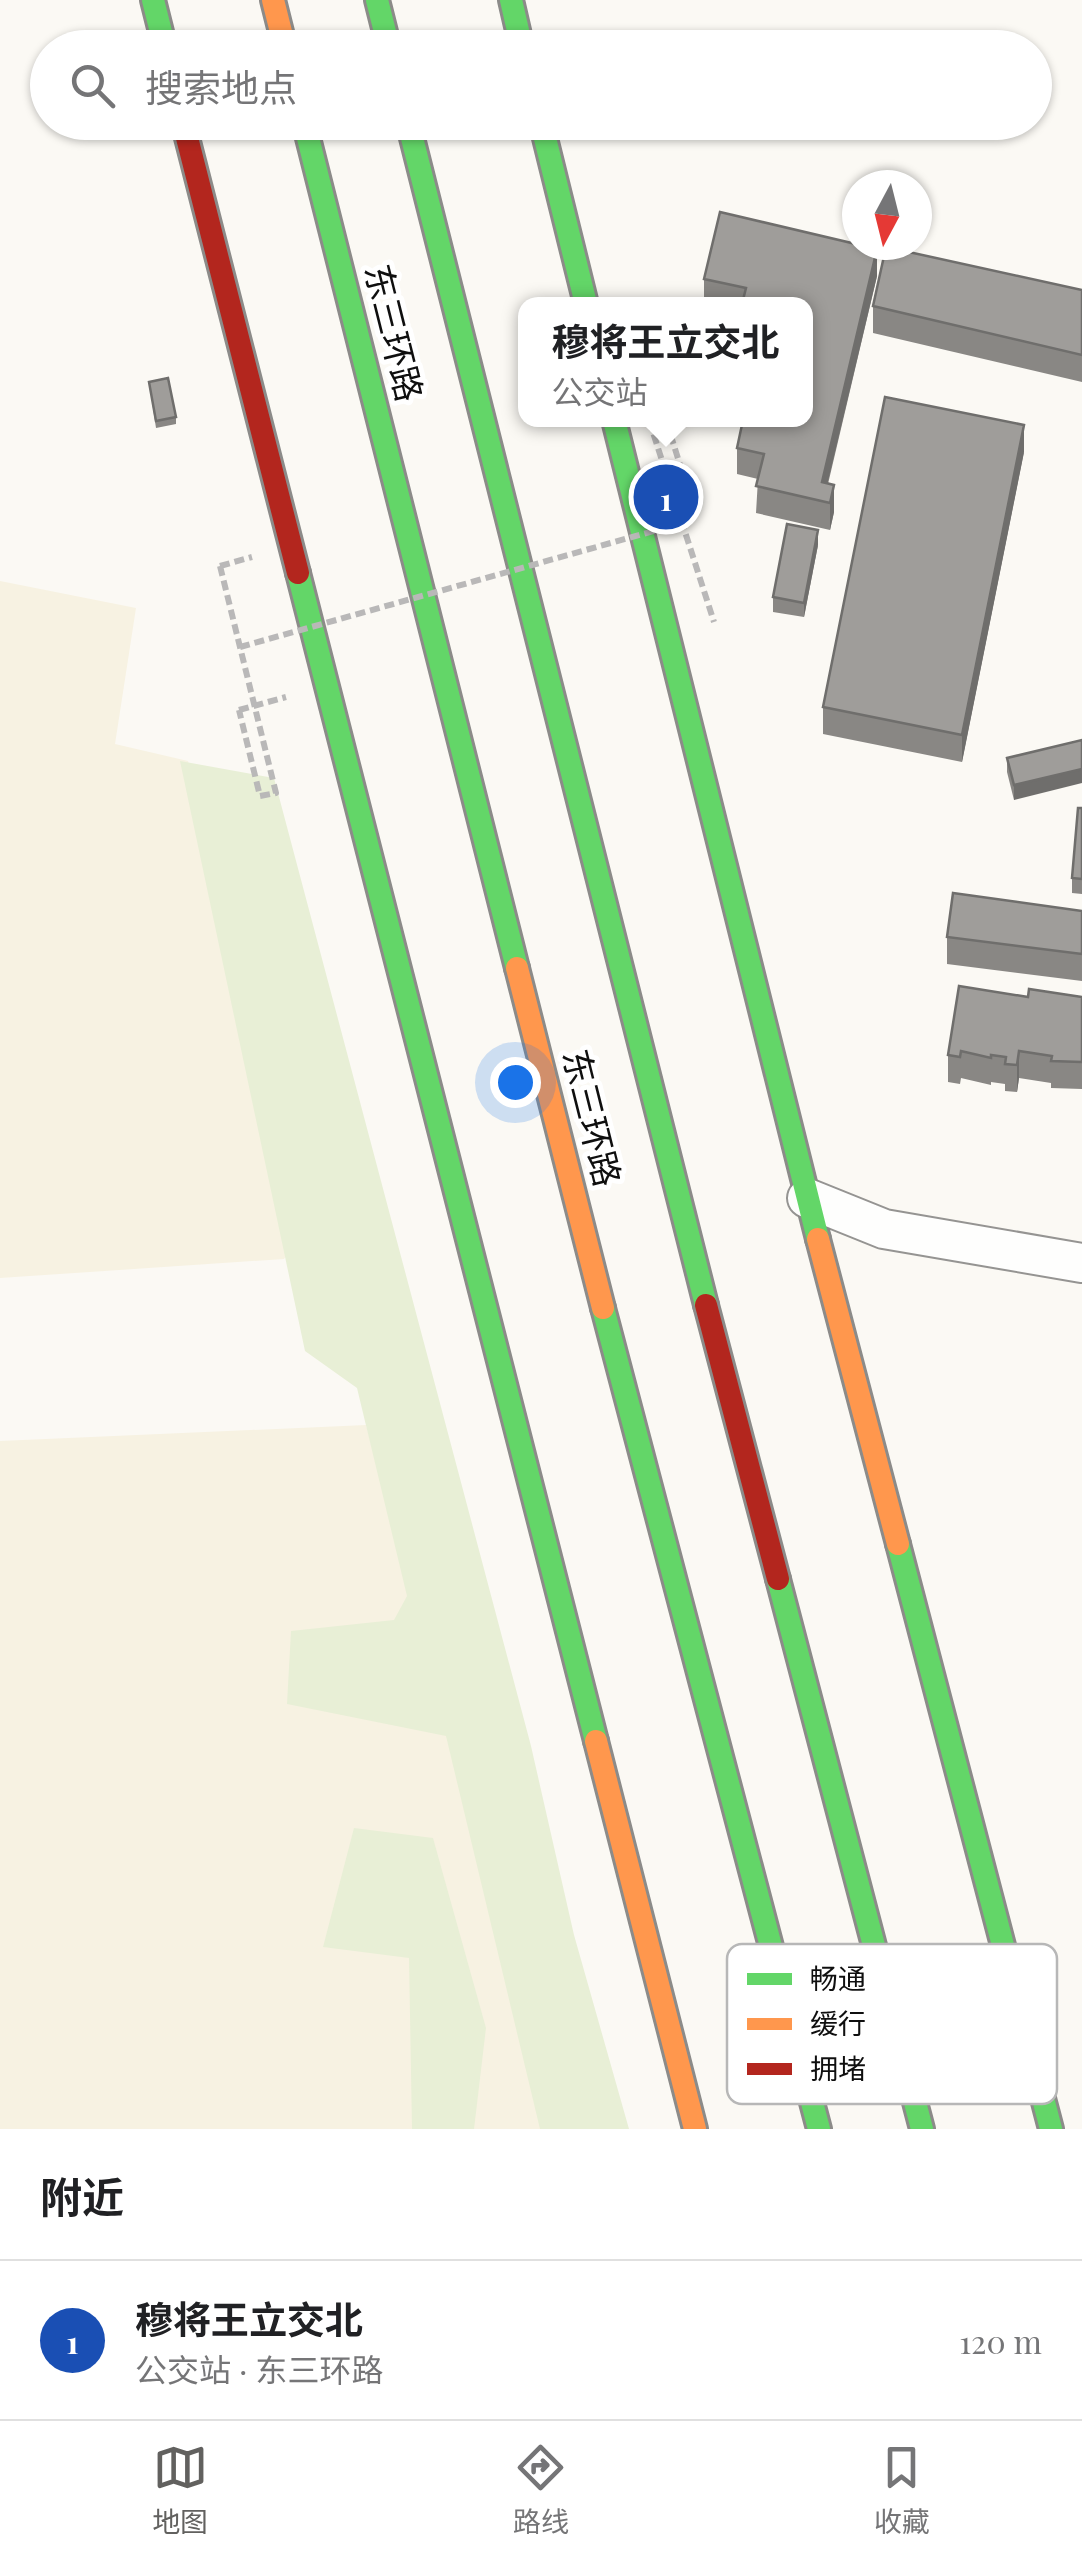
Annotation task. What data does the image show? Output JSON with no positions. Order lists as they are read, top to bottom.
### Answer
{
  "streets": {
    "main road": ["东三环路"]
  },
  "legend": ["畅通", "缓行", "拥堵"],
  "north": "bottom",
  "page": {
    "search": "搜索地点",
    "popup": ["穆将王立交北", "公交站"],
    "pins": "1",
    "heading": "附近",
    "list": [
      {
        "mark": "1",
        "name": "穆将王立交北",
        "note": "公交站 · 东三环路",
        "value": "120 m"
      }
    ],
    "nav": ["地图", "路线", "收藏"]
  }
}
